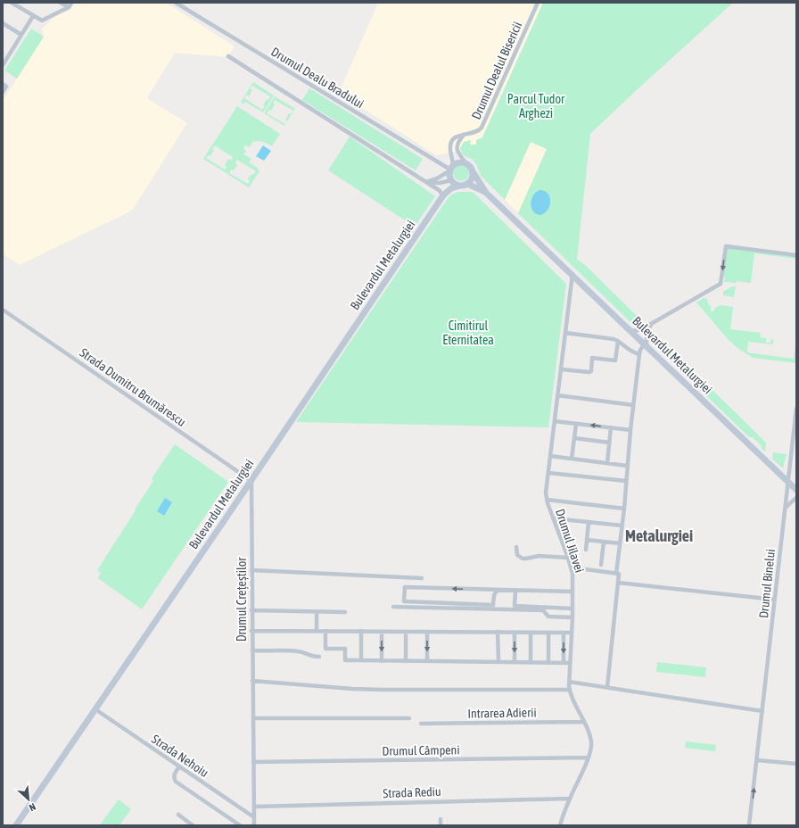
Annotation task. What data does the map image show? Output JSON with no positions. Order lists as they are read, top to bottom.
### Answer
{
  "streets": {
    "main road": ["Bulevardul Metalurgiei"],
    "street": [
      "Drumul Dealul Bisericii",
      "Drumul Dealu Bradului",
      "Strada Dumitru Brumărescu",
      "Drumul Jilavei",
      "Drumul Binelui",
      "Drumul Crețeștilor",
      "Intrarea Adierii",
      "Drumul Câmpeni",
      "Strada Nehoiu",
      "Strada Rediu"
    ]
  },
  "crossings": [
    ["Drumul Dealul Bisericii", "Drumul Dealu Bradului"],
    ["Drumul Dealul Bisericii", "Bulevardul Metalurgiei"],
    ["Drumul Dealu Bradului", "Bulevardul Metalurgiei"],
    ["Bulevardul Metalurgiei", "Strada Dumitru Brumărescu"],
    ["Bulevardul Metalurgiei", "Drumul Jilavei"],
    ["Bulevardul Metalurgiei", "Drumul Binelui"],
    ["Bulevardul Metalurgiei", "Drumul Crețeștilor"],
    ["Bulevardul Metalurgiei", "Strada Nehoiu"],
    ["Strada Dumitru Brumărescu", "Drumul Crețeștilor"],
    ["Drumul Jilavei", "Intrarea Adierii"],
    ["Drumul Jilavei", "Drumul Câmpeni"],
    ["Drumul Jilavei", "Strada Rediu"],
    ["Drumul Crețeștilor", "Drumul Câmpeni"],
    ["Drumul Crețeștilor", "Strada Nehoiu"],
    ["Drumul Crețeștilor", "Strada Rediu"]
  ],
  "districts": ["Metalurgiei"],
  "parks": ["Parcul Tudor Arghezi", "Cimitirul Eternitatea"],
  "north": "bottom right"
}
